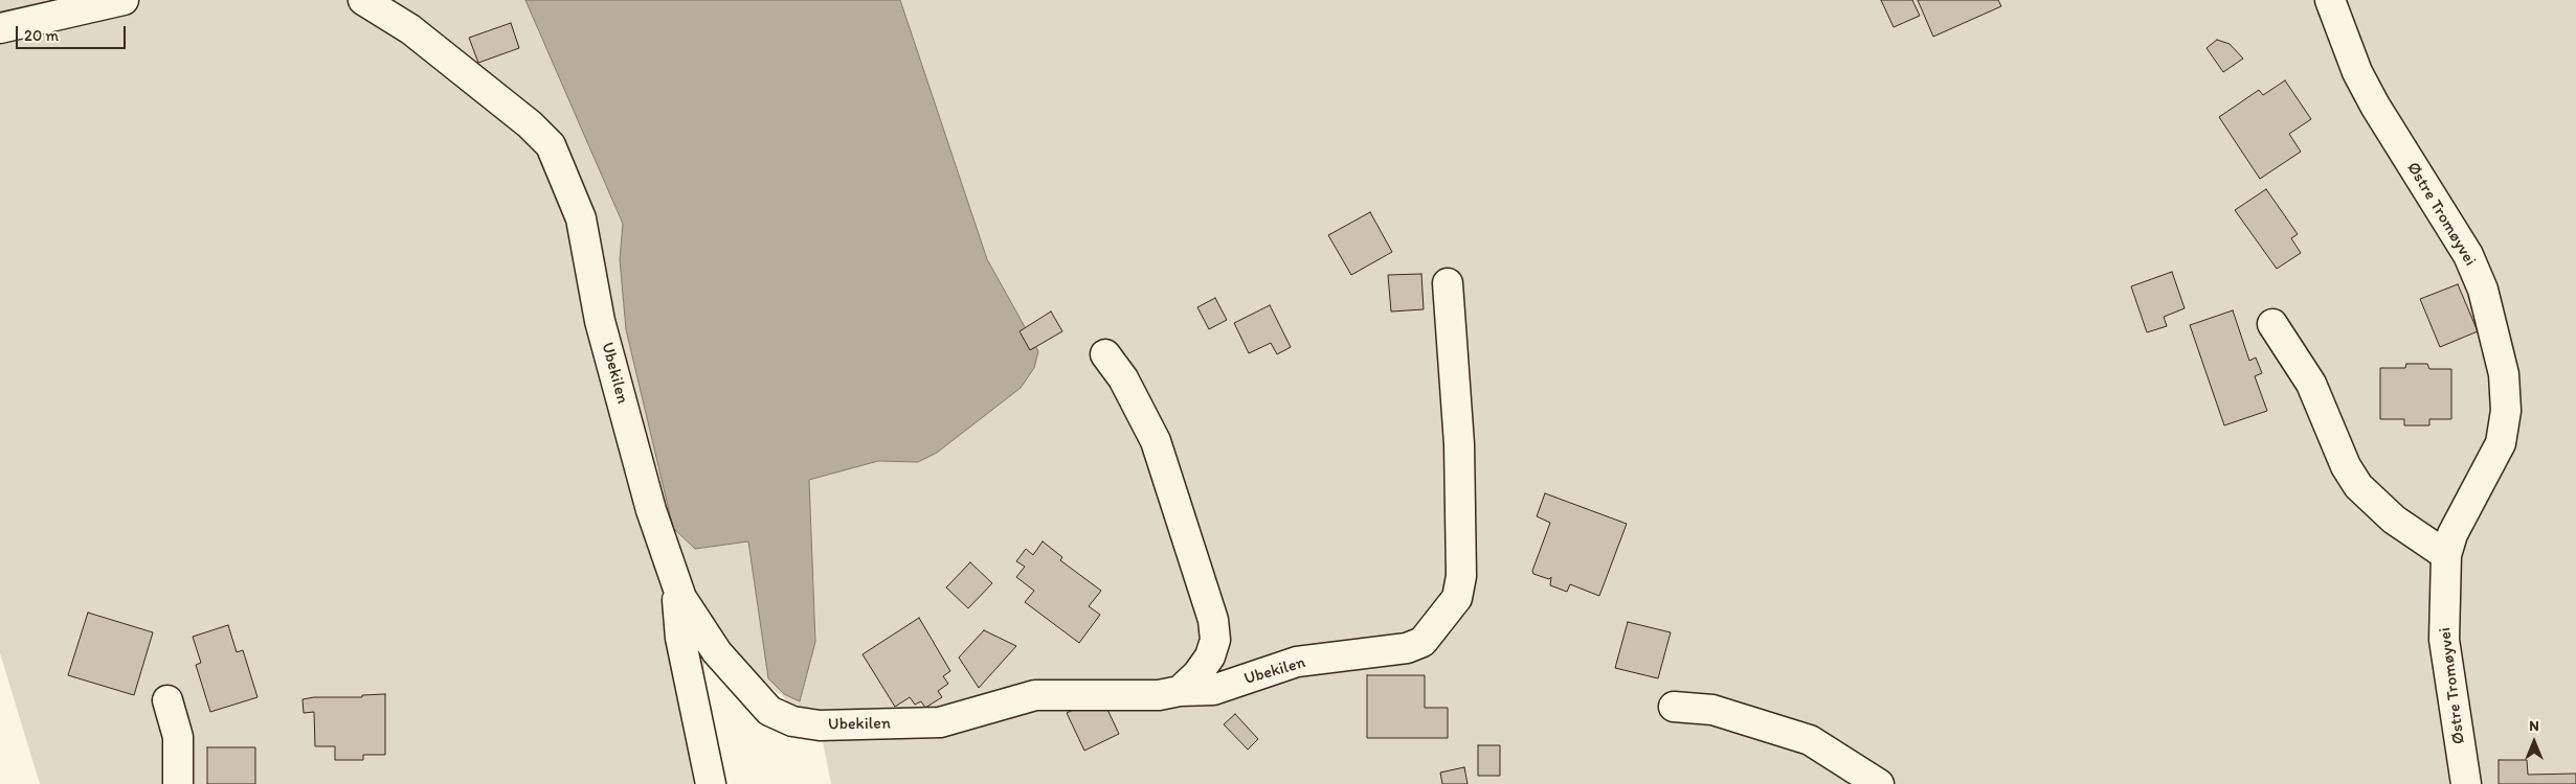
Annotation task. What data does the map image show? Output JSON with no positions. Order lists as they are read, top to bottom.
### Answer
{
  "streets": {
    "street": ["Østre Tromøyvei", "Ubekilen"]
  },
  "scale_bar": "20 m",
  "north": "top"
}
